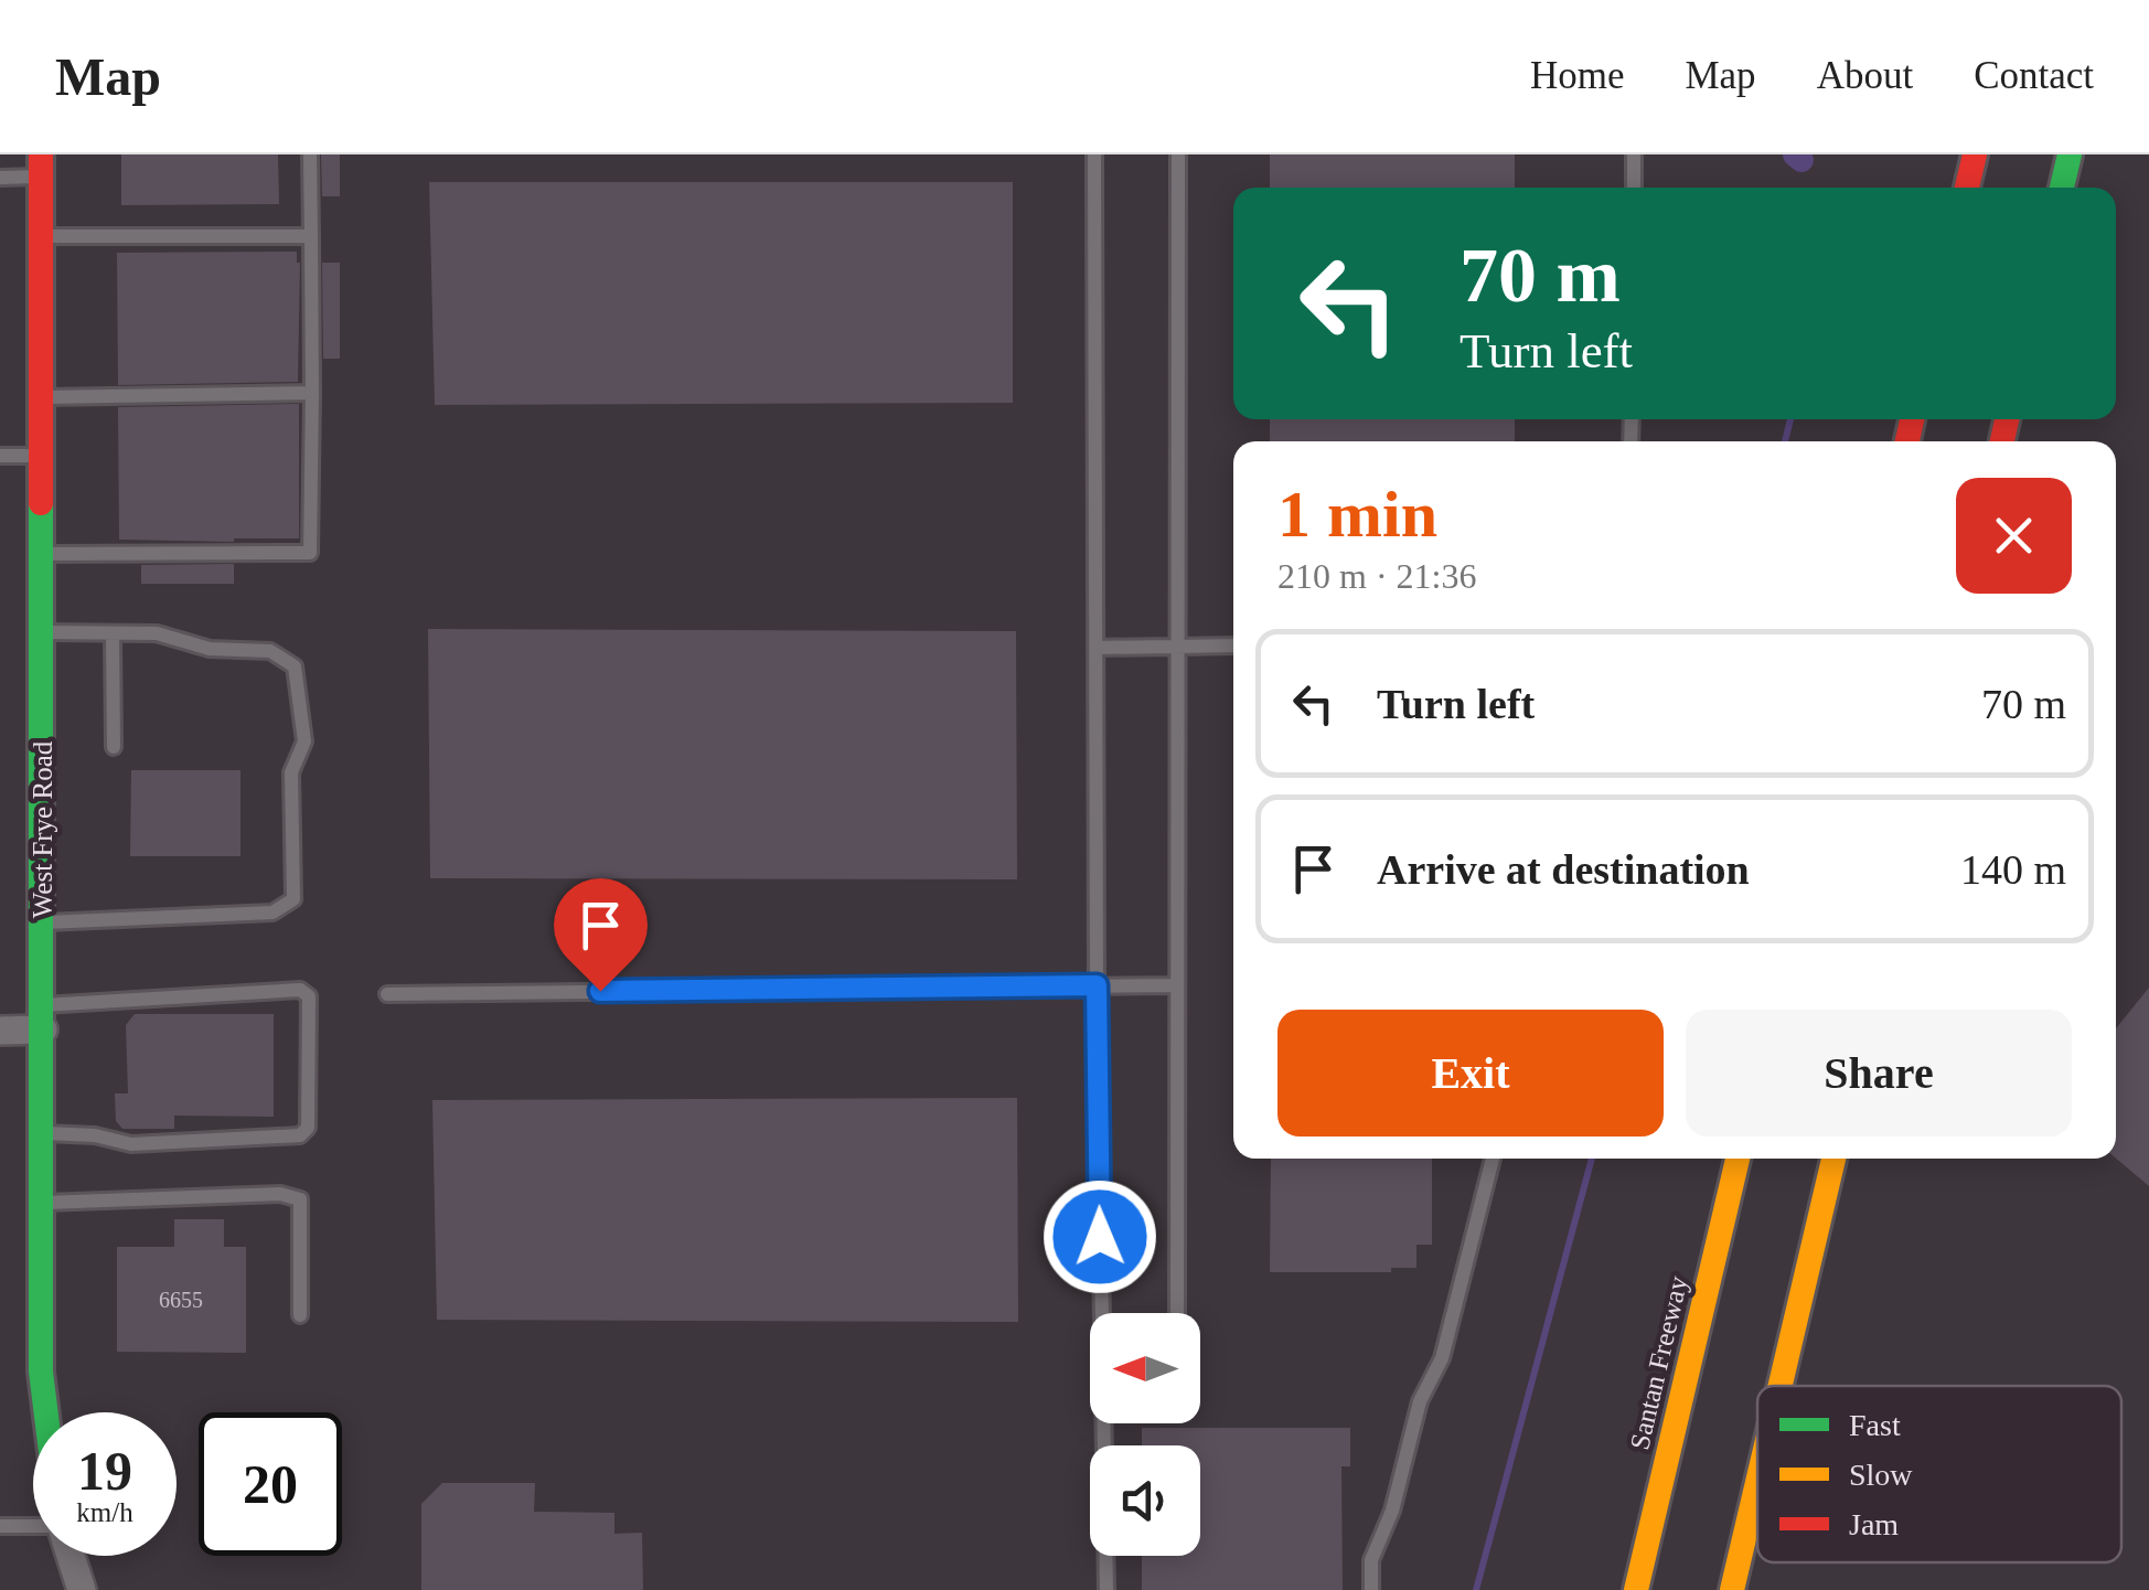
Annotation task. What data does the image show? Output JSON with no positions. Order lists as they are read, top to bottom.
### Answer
{
  "streets": {
    "main road": ["West Frye Road", "Santan Freeway"]
  },
  "house_numbers": ["6655"],
  "legend": ["Fast", "Slow", "Jam"],
  "north": "left",
  "page": {
    "header": "Map",
    "nav": [
      "Home",
      "Map",
      "About",
      "Contact"
    ],
    "turn": ["70 m", "Turn left"],
    "heading": ["1 min", "210 m · 21:36"],
    "list": [
      {
        "name": "Turn left",
        "value": "70 m"
      },
      {
        "name": "Arrive at destination",
        "value": "140 m"
      }
    ],
    "buttons": ["Exit", "Share"],
    "speed": "19 km/h",
    "limit": "20"
  }
}
